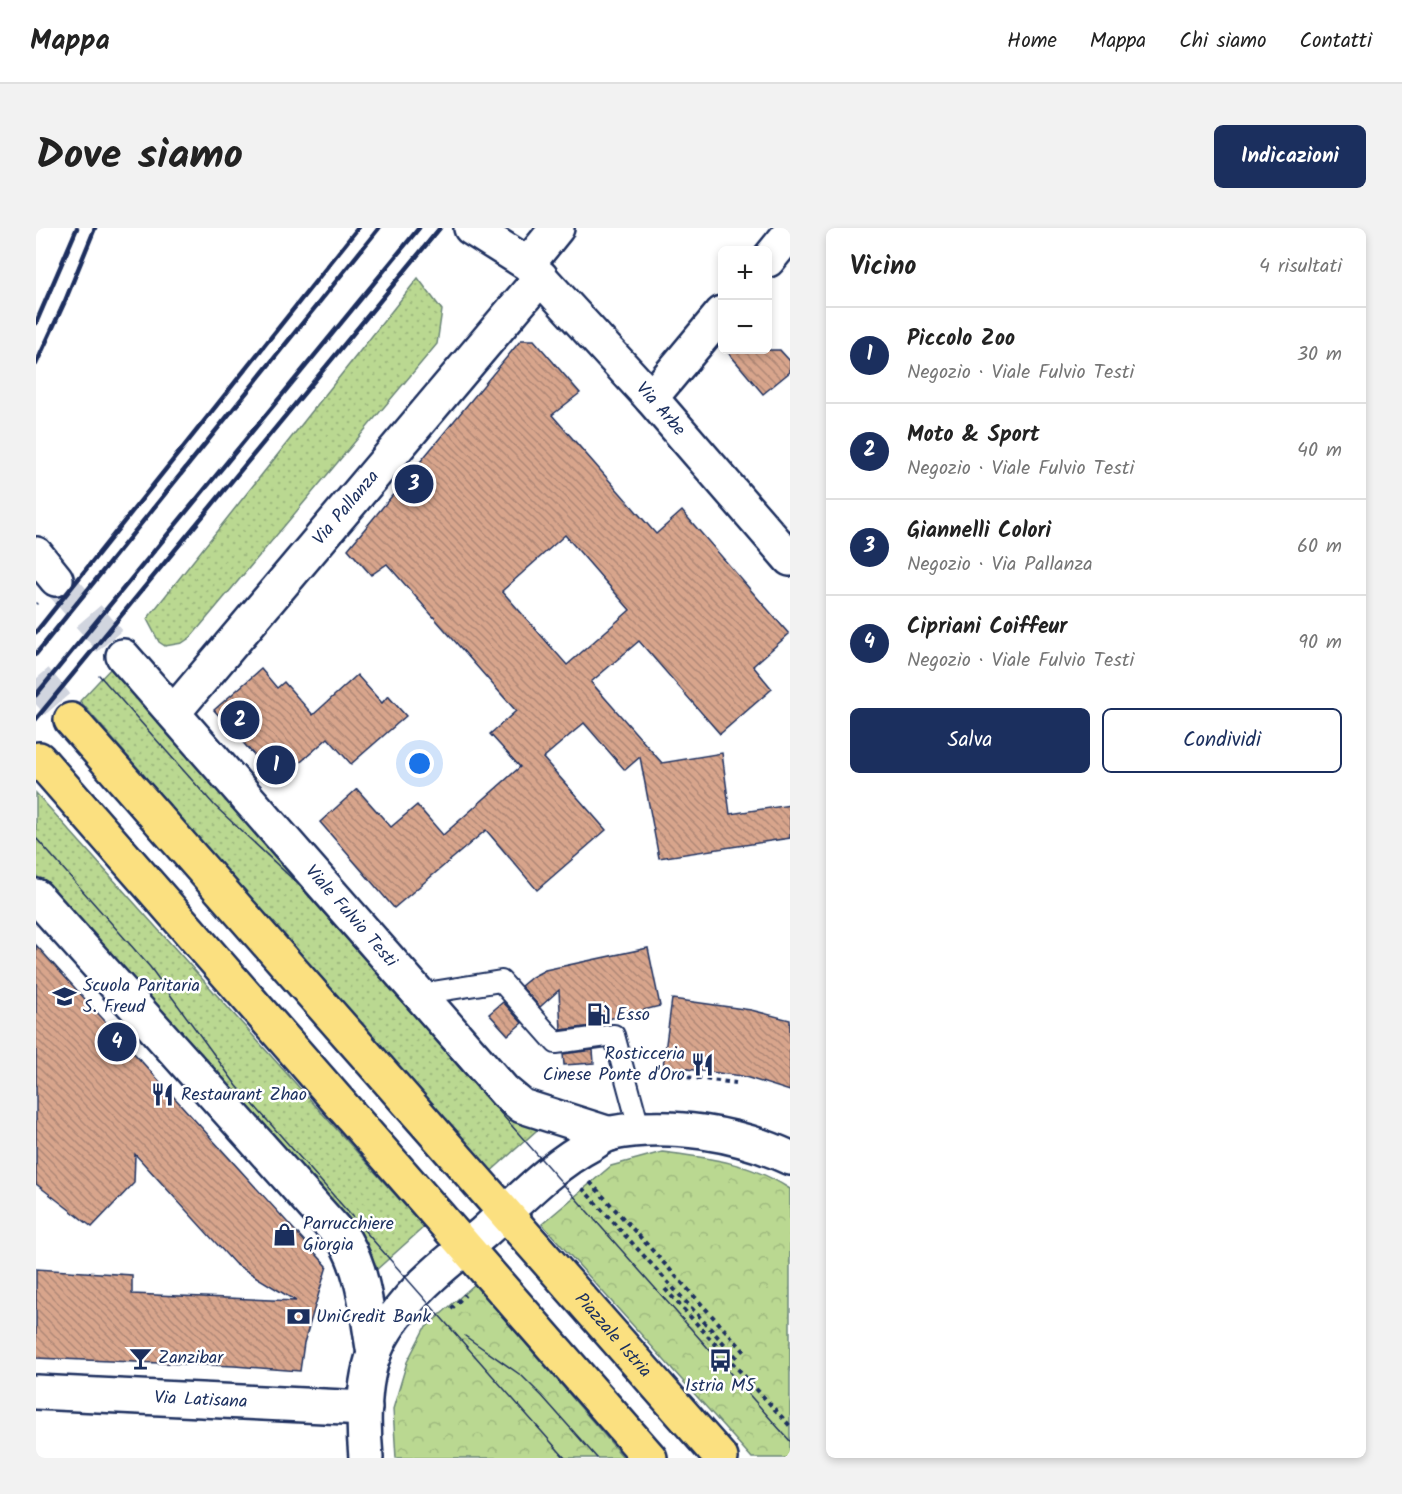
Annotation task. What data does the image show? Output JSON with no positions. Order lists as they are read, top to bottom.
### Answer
{
  "streets": {
    "main road": ["Piazzale Istria"],
    "street": [
      "Via Arbe",
      "Via Pallanza",
      "Viale Fulvio Testi",
      "Via Latisana"
    ]
  },
  "crossings": [
    ["Via Arbe", "Via Pallanza"],
    ["Via Pallanza", "Viale Fulvio Testi"]
  ],
  "places": {
    "school or university": ["Scuola Paritaria S. Freud"],
    "fuel station": ["Esso"],
    "restaurant": ["Rosticceria Cinese Ponte d'Oro", "Restaurant Zhao"],
    "shop": ["Parrucchiere Giorgia"],
    "bank": ["UniCredit Bank"],
    "bar": ["Zanzibar"],
    "bus stop": ["Istria M5"]
  },
  "page": {
    "header": "Mappa",
    "nav": [
      "Home",
      "Mappa",
      "Chi siamo",
      "Contatti"
    ],
    "title": "Dove siamo",
    "buttons": [
      "Indicazioni",
      ["Salva", "Condividi"]
    ],
    "heading": ["Vicino", "4 risultati"],
    "map_buttons": ["+", "−"],
    "list": [
      {
        "mark": "1",
        "name": "Piccolo Zoo",
        "note": "Negozio · Viale Fulvio Testi",
        "value": "30 m"
      },
      {
        "mark": "2",
        "name": "Moto & Sport",
        "note": "Negozio · Viale Fulvio Testi",
        "value": "40 m"
      },
      {
        "mark": "3",
        "name": "Giannelli Colori",
        "note": "Negozio · Via Pallanza",
        "value": "60 m"
      },
      {
        "mark": "4",
        "name": "Cipriani Coiffeur",
        "note": "Negozio · Viale Fulvio Testi",
        "value": "90 m"
      }
    ],
    "pins": [
      "3",
      "2",
      "1",
      "4"
    ]
  }
}
